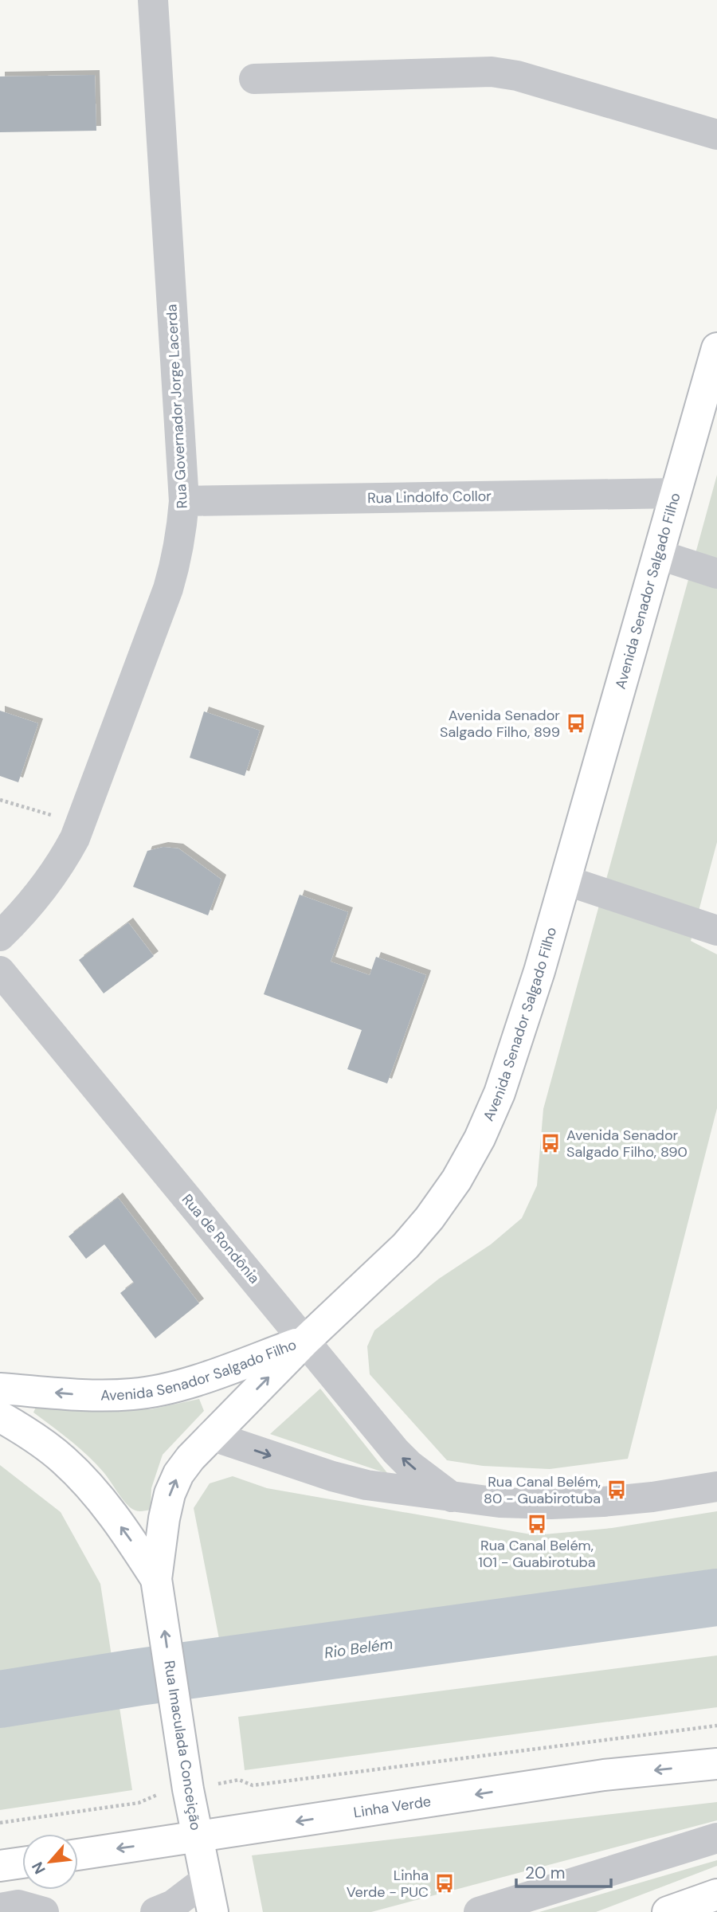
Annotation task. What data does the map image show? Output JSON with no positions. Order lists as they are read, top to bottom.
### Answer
{
  "streets": {
    "main road": ["Avenida Senador Salgado Filho", "Rua Imaculada Conceição", "Linha Verde"],
    "street": ["Rua Governador Jorge Lacerda", "Rua Lindolfo Collor", "Rua de Rondônia"]
  },
  "crossings": [
    ["Rua Governador Jorge Lacerda", "Rua Lindolfo Collor"],
    ["Rua Lindolfo Collor", "Avenida Senador Salgado Filho"],
    ["Avenida Senador Salgado Filho", "Rua de Rondônia"],
    ["Avenida Senador Salgado Filho", "Rua Imaculada Conceição"],
    ["Rua de Rondônia", "Rua Imaculada Conceição"],
    ["Rua Imaculada Conceição", "Linha Verde"]
  ],
  "one_way": ["Rua Imaculada Conceição", "Linha Verde"],
  "water": ["Rio Belém"],
  "places": {
    "bus stop": [
      "Avenida Senador Salgado Filho, 899",
      "Avenida Senador Salgado Filho, 890",
      "Rua Canal Belém, 80 - Guabirotuba",
      "Rua Canal Belém, 101 - Guabirotuba",
      "Linha Verde - PUC"
    ]
  },
  "scale_bar": "20 m",
  "north": "bottom left"
}
